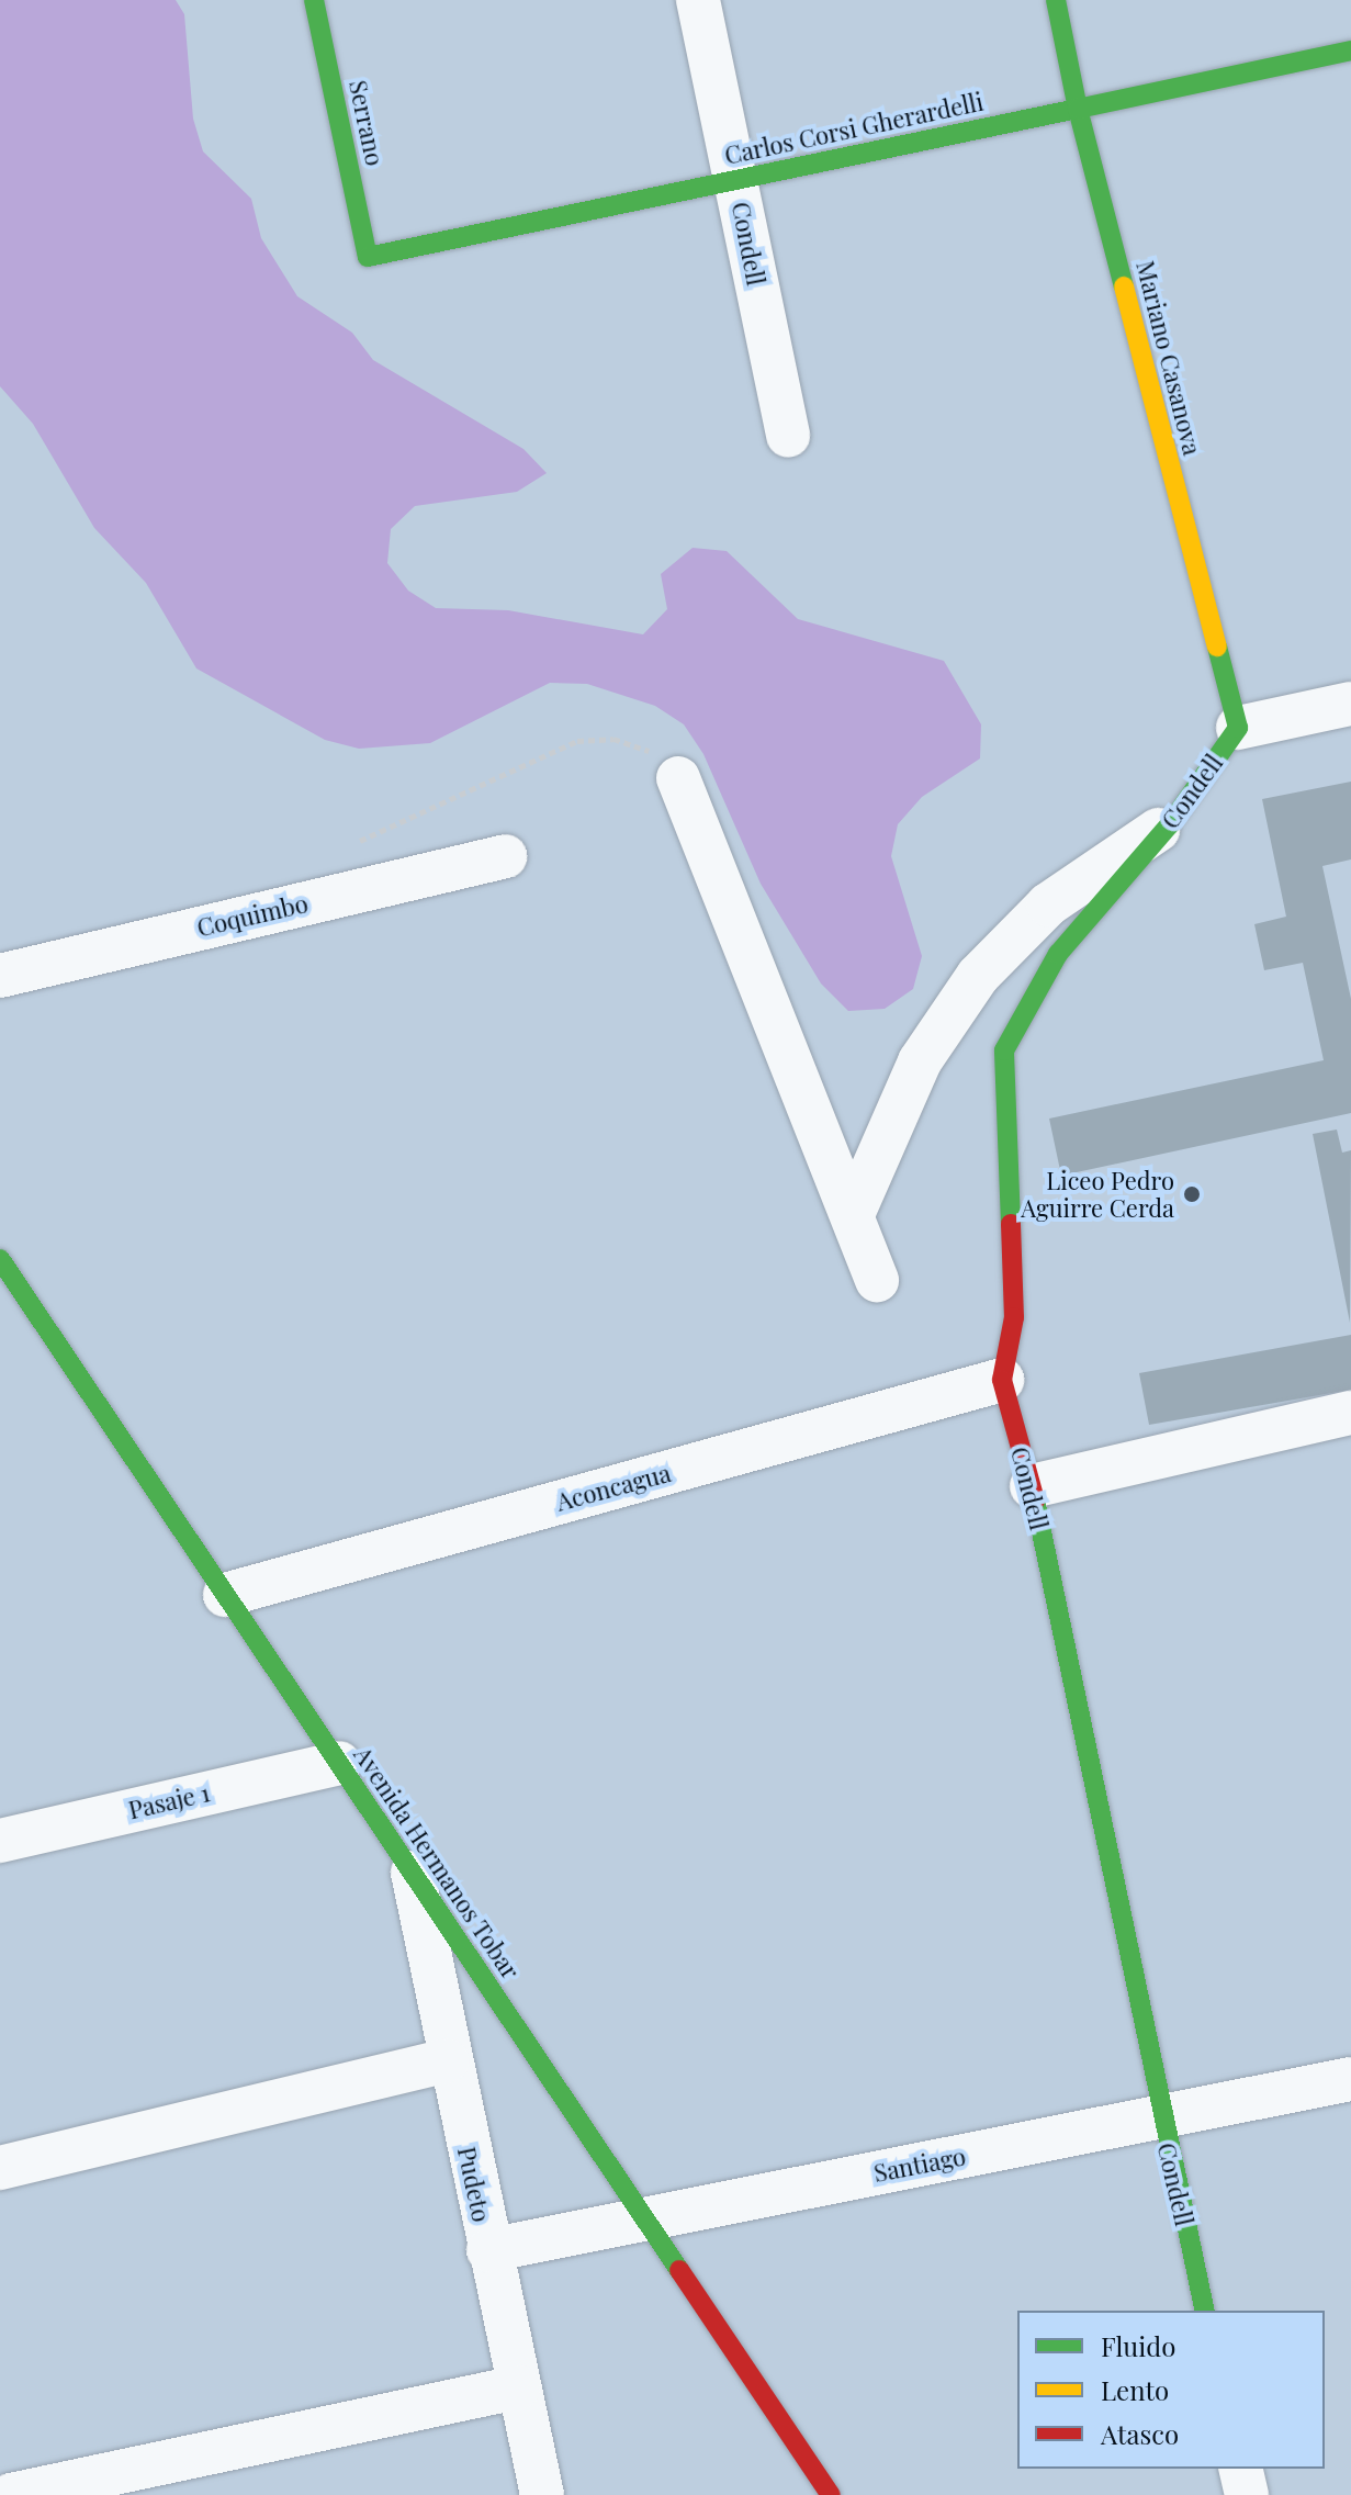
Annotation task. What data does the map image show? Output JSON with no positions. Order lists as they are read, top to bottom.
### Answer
{
  "streets": {
    "street": [
      "Serrano",
      "Carlos Corsi Gherardelli",
      "Condell",
      "Mariano Casanova",
      "Coquimbo",
      "Aconcagua",
      "Pasaje 1",
      "Avenida Hermanos Tobar",
      "Santiago",
      "Pudeto"
    ]
  },
  "crossings": [
    ["Serrano", "Carlos Corsi Gherardelli"],
    ["Carlos Corsi Gherardelli", "Condell"],
    ["Carlos Corsi Gherardelli", "Mariano Casanova"],
    ["Condell", "Mariano Casanova"],
    ["Condell", "Aconcagua"],
    ["Condell", "Santiago"],
    ["Aconcagua", "Avenida Hermanos Tobar"],
    ["Pasaje 1", "Avenida Hermanos Tobar"],
    ["Avenida Hermanos Tobar", "Santiago"],
    ["Avenida Hermanos Tobar", "Pudeto"],
    ["Santiago", "Pudeto"]
  ],
  "places": ["Liceo Pedro Aguirre Cerda"],
  "legend": ["Fluido", "Lento", "Atasco"]
}
